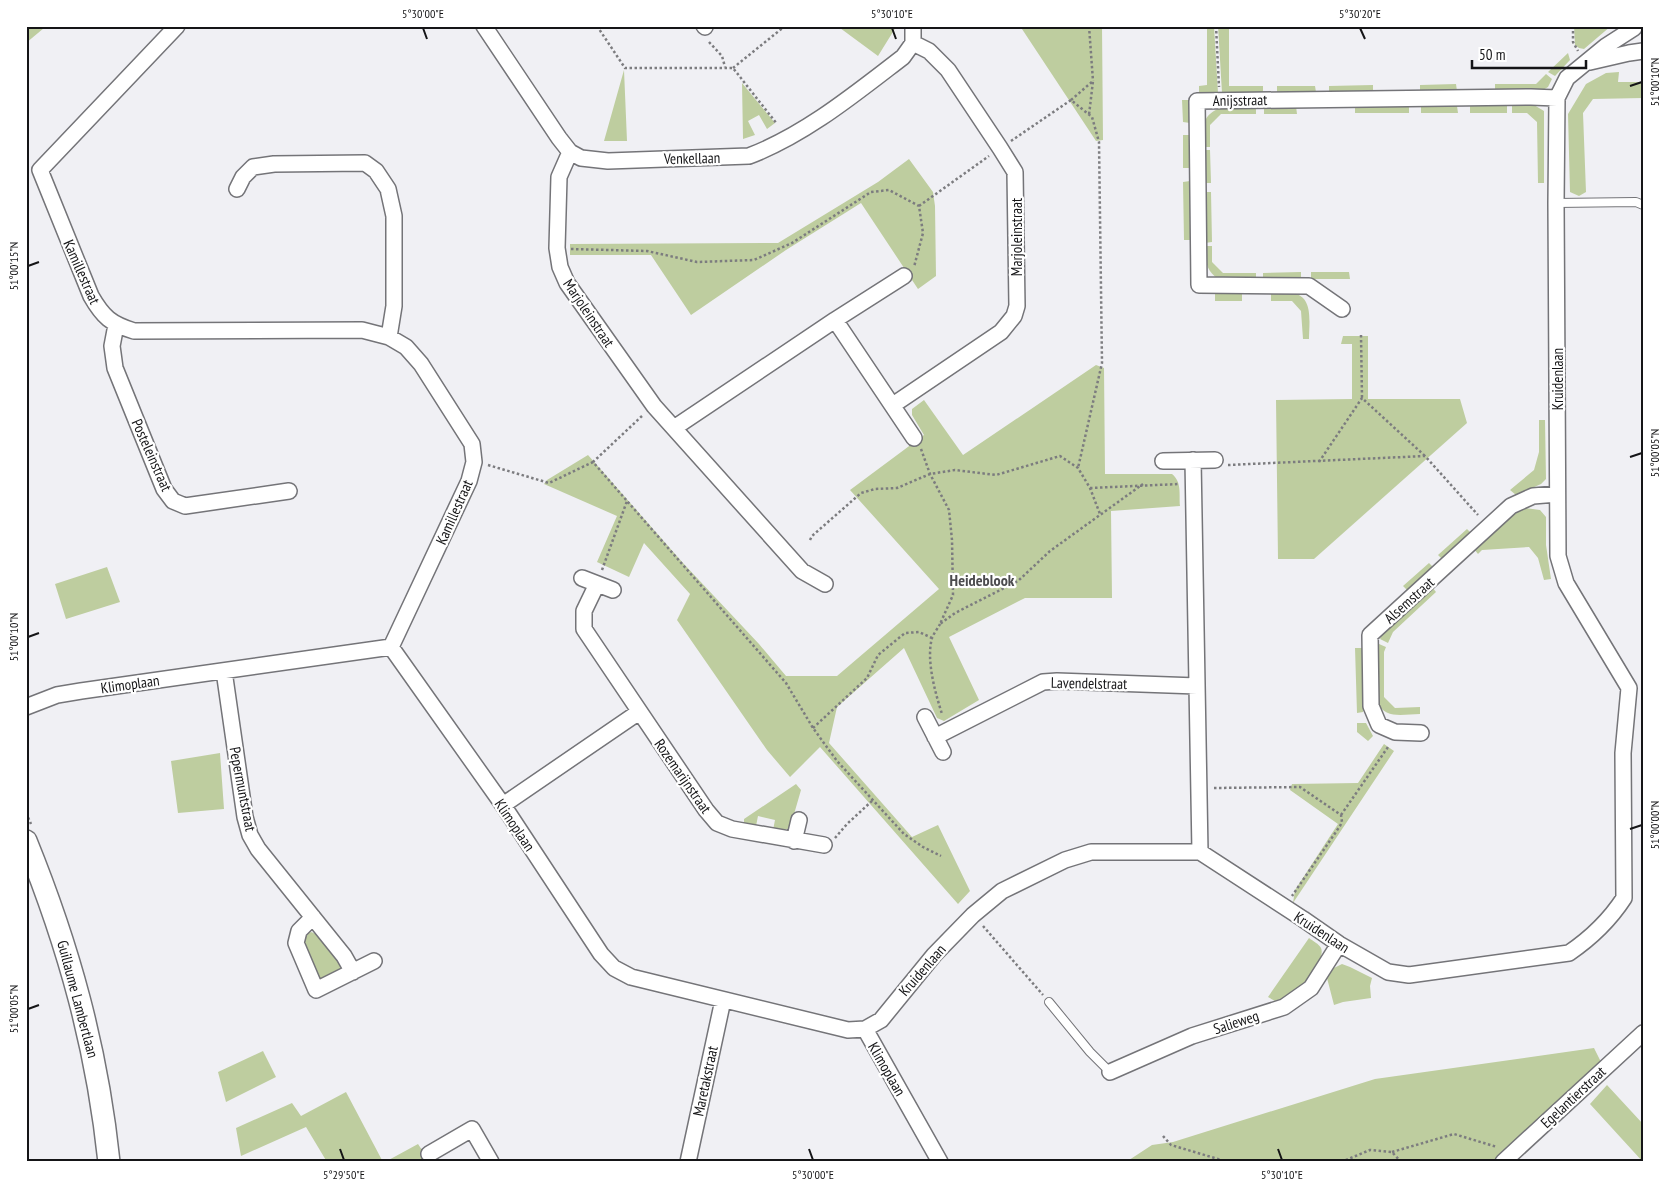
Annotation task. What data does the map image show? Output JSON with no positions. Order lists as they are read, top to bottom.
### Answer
{
  "streets": {
    "street": [
      "Anijsstraat",
      "Venkellaan",
      "Marjoleinstraat",
      "Kamillestraat",
      "Kruidenlaan",
      "Posteleinstraat",
      "Alsemstraat",
      "Lavendelstraat",
      "Klimoplaan",
      "Rozemarijnstraat",
      "Pepermuntstraat",
      "Guillaume Lambertlaan",
      "Salieweg",
      "Maretakstraat",
      "Egelantierstraat"
    ]
  },
  "crossings": [
    ["Anijsstraat", "Kruidenlaan"],
    ["Venkellaan", "Marjoleinstraat"],
    ["Kamillestraat", "Posteleinstraat"],
    ["Kamillestraat", "Klimoplaan"],
    ["Kruidenlaan", "Alsemstraat"],
    ["Kruidenlaan", "Klimoplaan"],
    ["Kruidenlaan", "Salieweg"],
    ["Klimoplaan", "Pepermuntstraat"],
    ["Klimoplaan", "Maretakstraat"]
  ],
  "districts": ["Heideblook"],
  "scale_bar": "50 m",
  "coordinates": [
    "5°30'00\"E",
    "5°30'10\"E",
    "5°30'20\"E",
    "51°00'10\"N",
    "51°00'15\"N",
    "51°00'05\"N",
    "51°00'00\"N",
    "5°29'50\"E"
  ]
}
